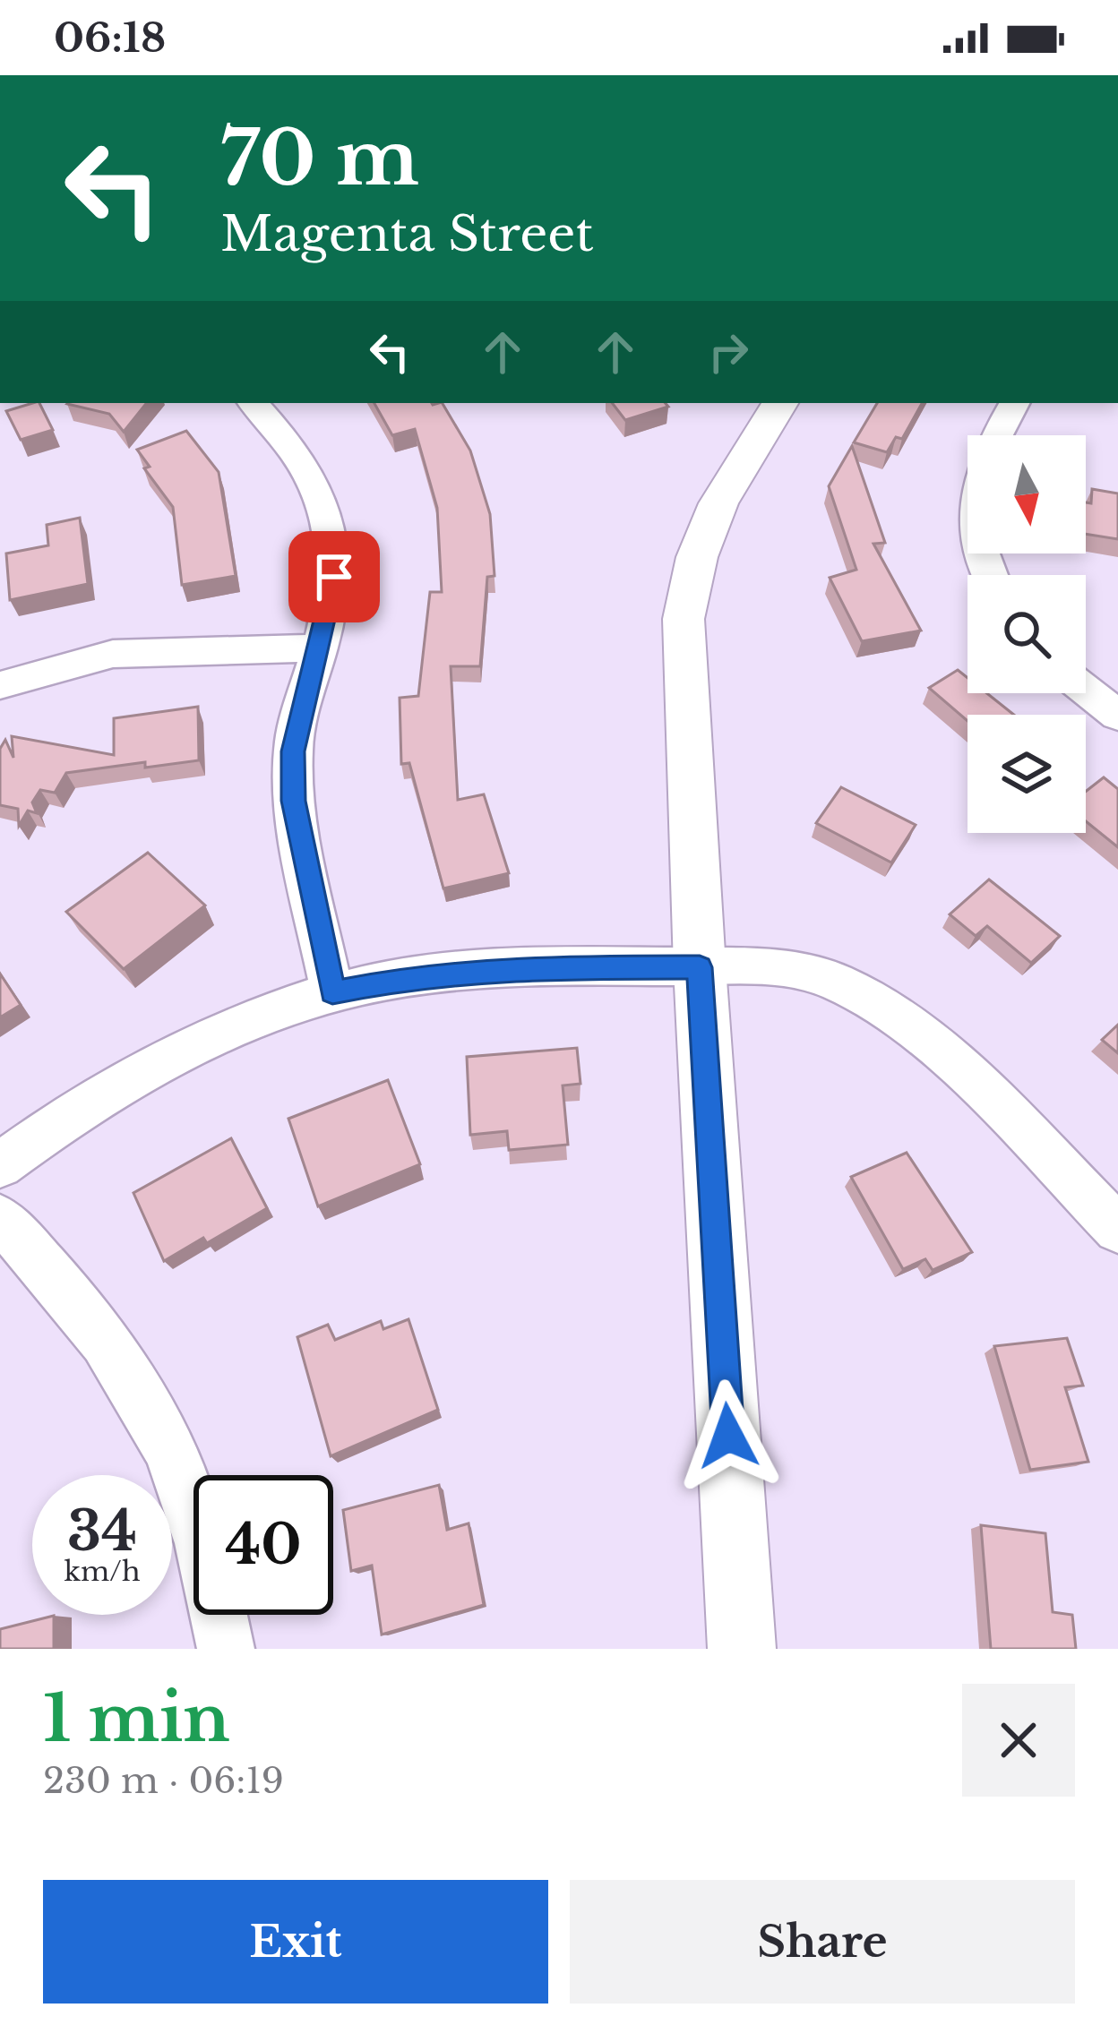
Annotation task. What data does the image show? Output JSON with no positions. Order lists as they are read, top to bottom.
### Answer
{
  "north": "bottom",
  "page": {
    "status": "06:18",
    "turn": ["70 m", "Magenta Street"],
    "speed": "34 km/h",
    "limit": "40",
    "heading": ["1 min", "230 m · 06:19"],
    "buttons": ["Exit", "Share"]
  }
}
